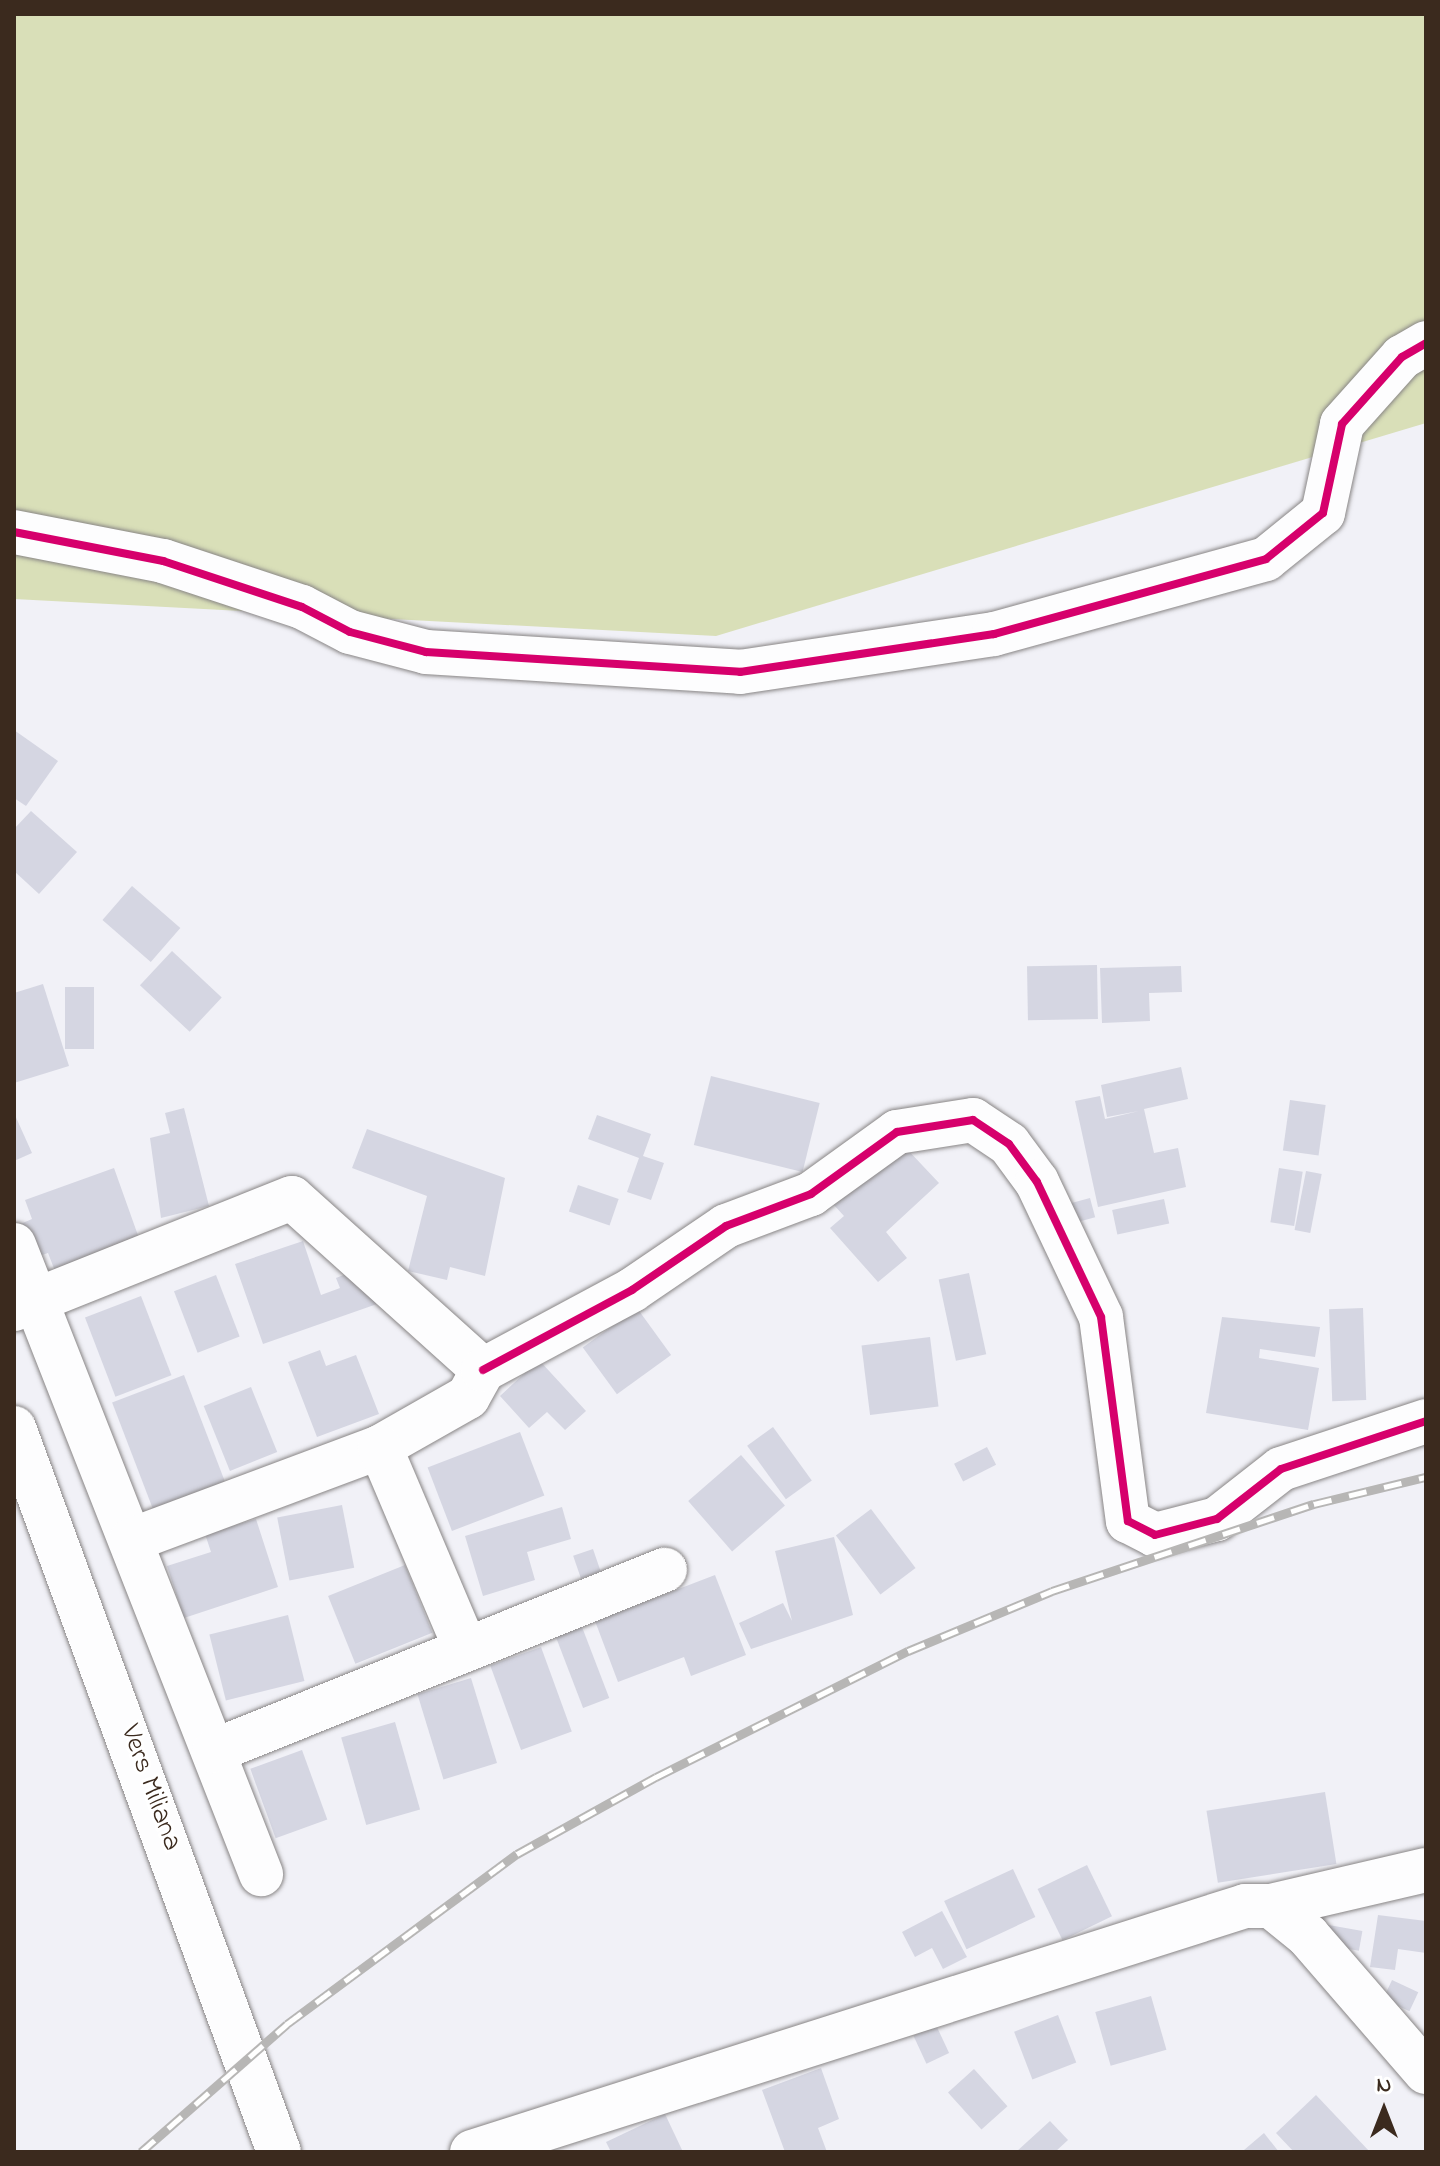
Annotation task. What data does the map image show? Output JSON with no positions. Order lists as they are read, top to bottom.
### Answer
{
  "streets": {
    "street": ["Vers Miliana"]
  },
  "north": "top"
}
